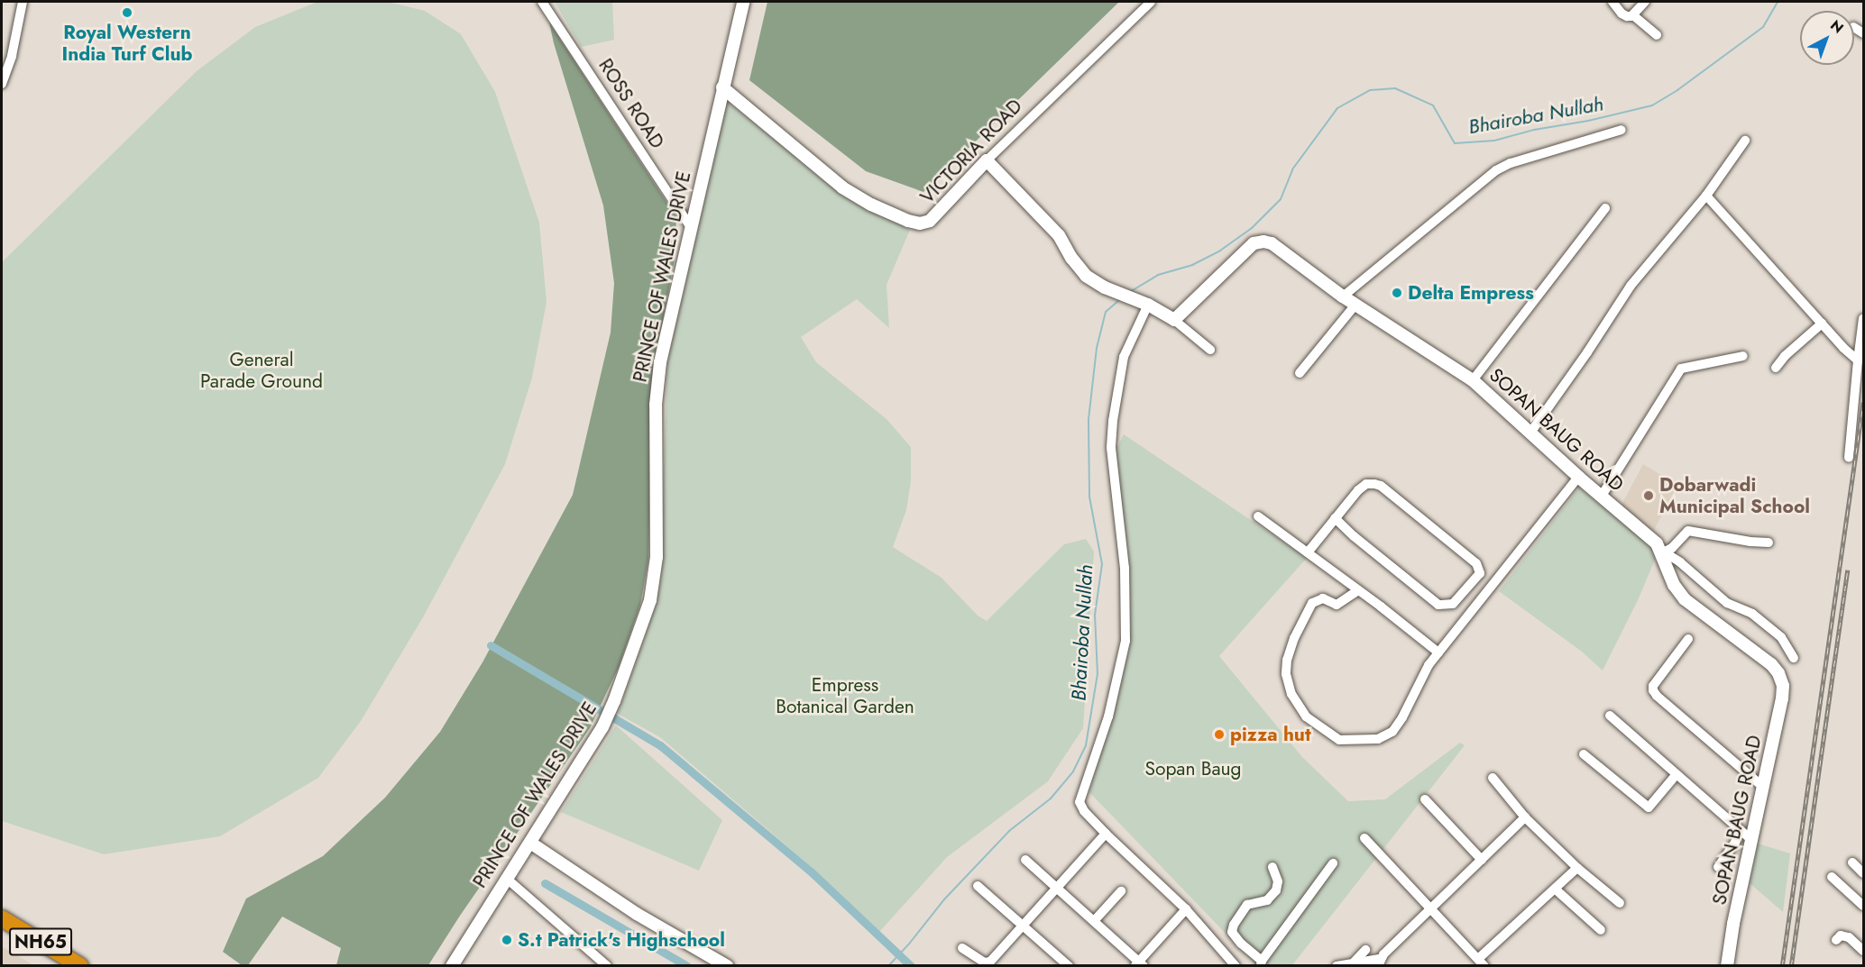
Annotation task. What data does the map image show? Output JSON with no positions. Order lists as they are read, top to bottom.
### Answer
{
  "streets": {
    "highway": ["NH65"],
    "street": [
      "ROSS ROAD",
      "VICTORIA ROAD",
      "PRINCE OF WALES DRIVE",
      "SOPAN BAUG ROAD"
    ]
  },
  "crossings": [
    ["ROSS ROAD", "PRINCE OF WALES DRIVE"],
    ["VICTORIA ROAD", "PRINCE OF WALES DRIVE"]
  ],
  "water": ["Bhairoba Nullah"],
  "parks": ["General Parade Ground", "Empress Botanical Garden", "Sopan Baug"],
  "places": [
    "Royal Western India Turf Club",
    "Delta Empress",
    "Dobarwadi Municipal School",
    "pizza hut",
    "S.t Patrick's Highschool"
  ],
  "north": "top right"
}
